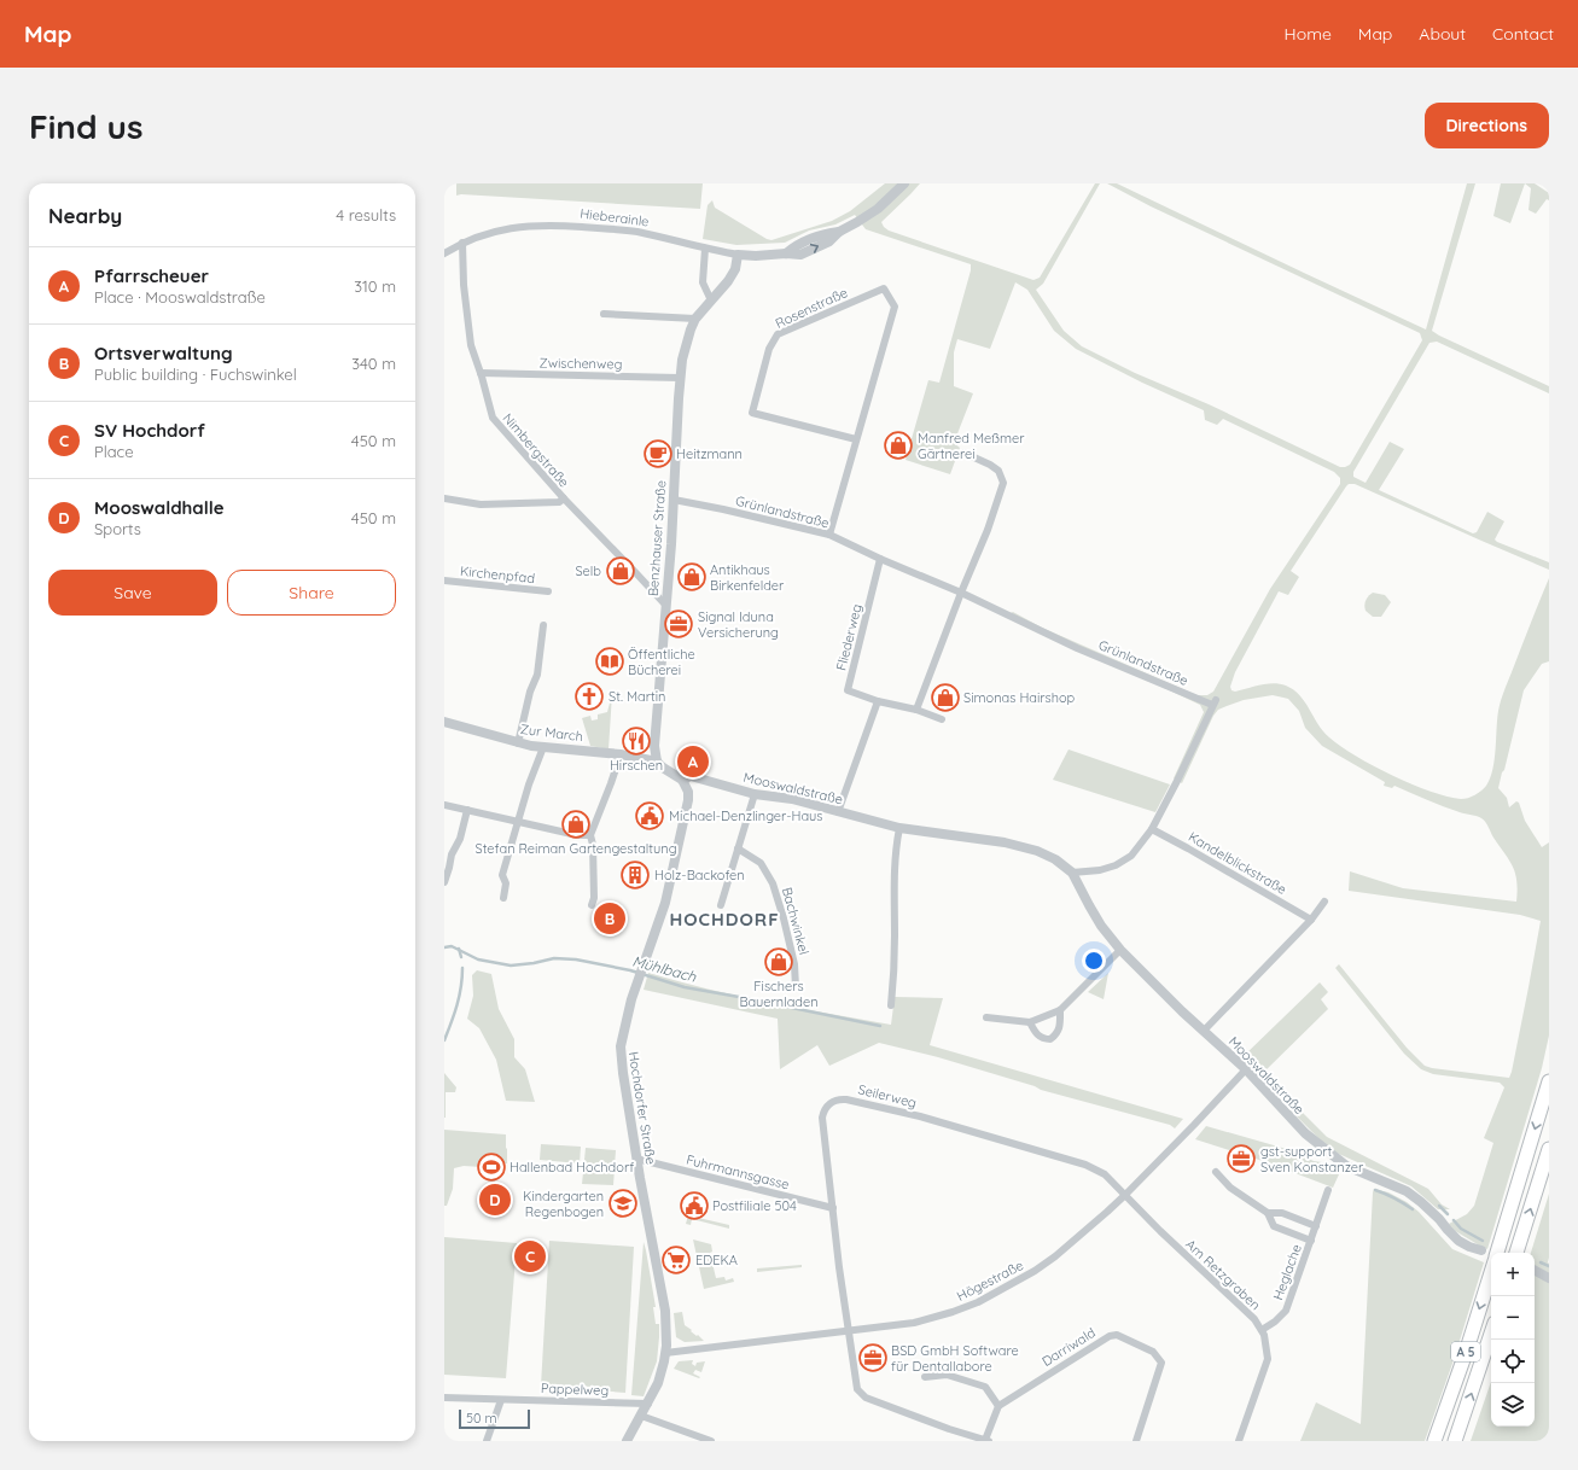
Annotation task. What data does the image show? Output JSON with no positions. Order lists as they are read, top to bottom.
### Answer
{
  "streets": {
    "highway": ["A 5"],
    "street": [
      "Hieberainle",
      "Rosenstraße",
      "Zwischenweg",
      "Nimbergstraße",
      "Grünlandstraße",
      "Benzhauser Straße",
      "Kirchenpfad",
      "Fliederweg",
      "Zur March",
      "Mooswaldstraße",
      "Kandelblickstraße",
      "Bachwinkel",
      "Seilerweg",
      "Hochdorfer Straße",
      "Fuhrmannsgasse",
      "Heglache",
      "Am Retzgraben",
      "Högestraße",
      "Darriwald",
      "Pappelweg"
    ]
  },
  "crossings": [
    ["Hieberainle", "Nimbergstraße"],
    ["Hieberainle", "Benzhauser Straße"],
    ["Rosenstraße", "Grünlandstraße"],
    ["Zwischenweg", "Nimbergstraße"],
    ["Zwischenweg", "Benzhauser Straße"],
    ["Nimbergstraße", "Benzhauser Straße"],
    ["Grünlandstraße", "Benzhauser Straße"],
    ["Grünlandstraße", "Fliederweg"],
    ["Grünlandstraße", "Kandelblickstraße"],
    ["Benzhauser Straße", "Zur March"],
    ["Mooswaldstraße", "Hochdorfer Straße"],
    ["Mooswaldstraße", "Högestraße"],
    ["Seilerweg", "Fuhrmannsgasse"],
    ["Seilerweg", "Am Retzgraben"],
    ["Seilerweg", "Högestraße"],
    ["Hochdorfer Straße", "Fuhrmannsgasse"],
    ["Hochdorfer Straße", "Högestraße"],
    ["Hochdorfer Straße", "Pappelweg"],
    ["Heglache", "Am Retzgraben"],
    ["Am Retzgraben", "Högestraße"]
  ],
  "districts": ["HOCHDORF"],
  "water": ["Mühlbach"],
  "places": {
    "shop": [
      "Manfred Meßmer Gärtnerei",
      "Selb",
      "Antikhaus Birkenfelder",
      "Simonas Hairshop",
      "Stefan Reiman Gartengestaltung",
      "Fischers Bauernladen"
    ],
    "cafe": ["Heitzmann"],
    "office": ["Signal Iduna Versicherung", "gst-support Sven Konstanzer", "BSD GmbH Software für Dentallabore"],
    "library": ["Öffentliche Bücherei"],
    "church": ["St. Martin"],
    "restaurant": ["Hirschen"],
    "public building": ["Michael-Denzlinger-Haus", "Postfiliale 504"],
    "building": ["Holz-Backofen"],
    "sports": ["Hallenbad Hochdorf"],
    "school or university": ["Kindergarten Regenbogen"],
    "supermarket": ["EDEKA"]
  },
  "scale_bar": "50 m",
  "page": {
    "header": "Map",
    "nav": [
      "Home",
      "Map",
      "About",
      "Contact"
    ],
    "buttons": [
      "Directions",
      ["Save", "Share"]
    ],
    "title": "Find us",
    "heading": ["Nearby", "4 results"],
    "list": [
      {
        "mark": "A",
        "name": "Pfarrscheuer",
        "note": "Place · Mooswaldstraße",
        "value": "310 m"
      },
      {
        "mark": "B",
        "name": "Ortsverwaltung",
        "note": "Public building · Fuchswinkel",
        "value": "340 m"
      },
      {
        "mark": "C",
        "name": "SV Hochdorf",
        "note": "Place",
        "value": "450 m"
      },
      {
        "mark": "D",
        "name": "Mooswaldhalle",
        "note": "Sports",
        "value": "450 m"
      }
    ],
    "pins": [
      "A",
      "B",
      "D",
      "C"
    ],
    "map_buttons": ["+", "−"],
    "scale": "50 m"
  }
}
